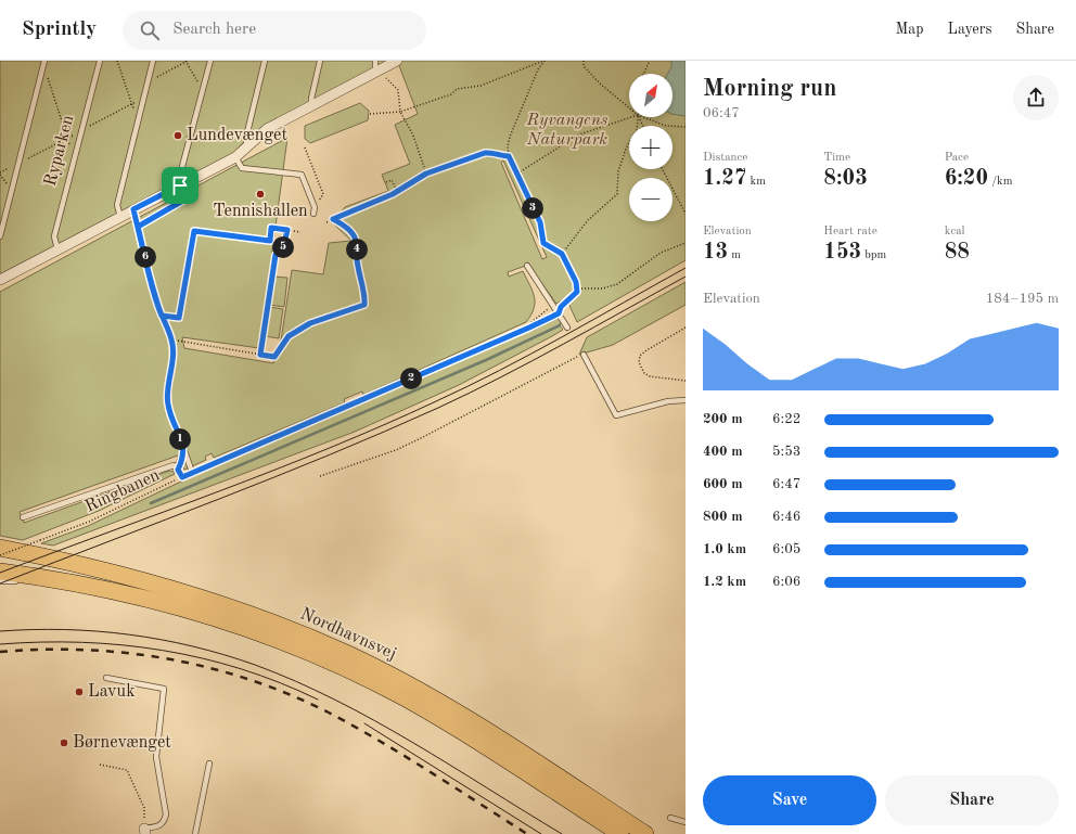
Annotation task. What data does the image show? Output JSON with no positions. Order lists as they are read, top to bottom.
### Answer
{
  "streets": {
    "highway": ["Nordhavnsvej"],
    "lane": ["Ryparken"],
    "path": ["Ringbanen"]
  },
  "parks": ["Ryvangens Naturpark"],
  "places": [
    "Lundevænget",
    "Tennishallen",
    "Lavuk",
    "Børnevænget"
  ],
  "north": "top right",
  "page": {
    "header": "Sprintly",
    "search": "Search here",
    "nav": ["Map", "Layers", "Share"],
    "heading": ["Morning run", "06:47"],
    "map_buttons": ["+", "−"],
    "stats": [
      ["Distance", "1.27 km"],
      ["Time", "8:03"],
      ["Pace", "6:20 /km"],
      ["Elevation", "13 m"],
      ["Heart rate", "153 bpm"],
      ["kcal", "88"]
    ],
    "pins": [
      "3",
      "5",
      "4",
      "6",
      "2",
      "1"
    ],
    "chart": ["Elevation", "184–195 m"],
    "list": [
      {
        "name": "200 m",
        "note": "6:22"
      },
      {
        "name": "400 m",
        "note": "5:53"
      },
      {
        "name": "600 m",
        "note": "6:47"
      },
      {
        "name": "800 m",
        "note": "6:46"
      },
      {
        "name": "1.0 km",
        "note": "6:05"
      },
      {
        "name": "1.2 km",
        "note": "6:06"
      }
    ],
    "buttons": ["Save", "Share"]
  }
}
